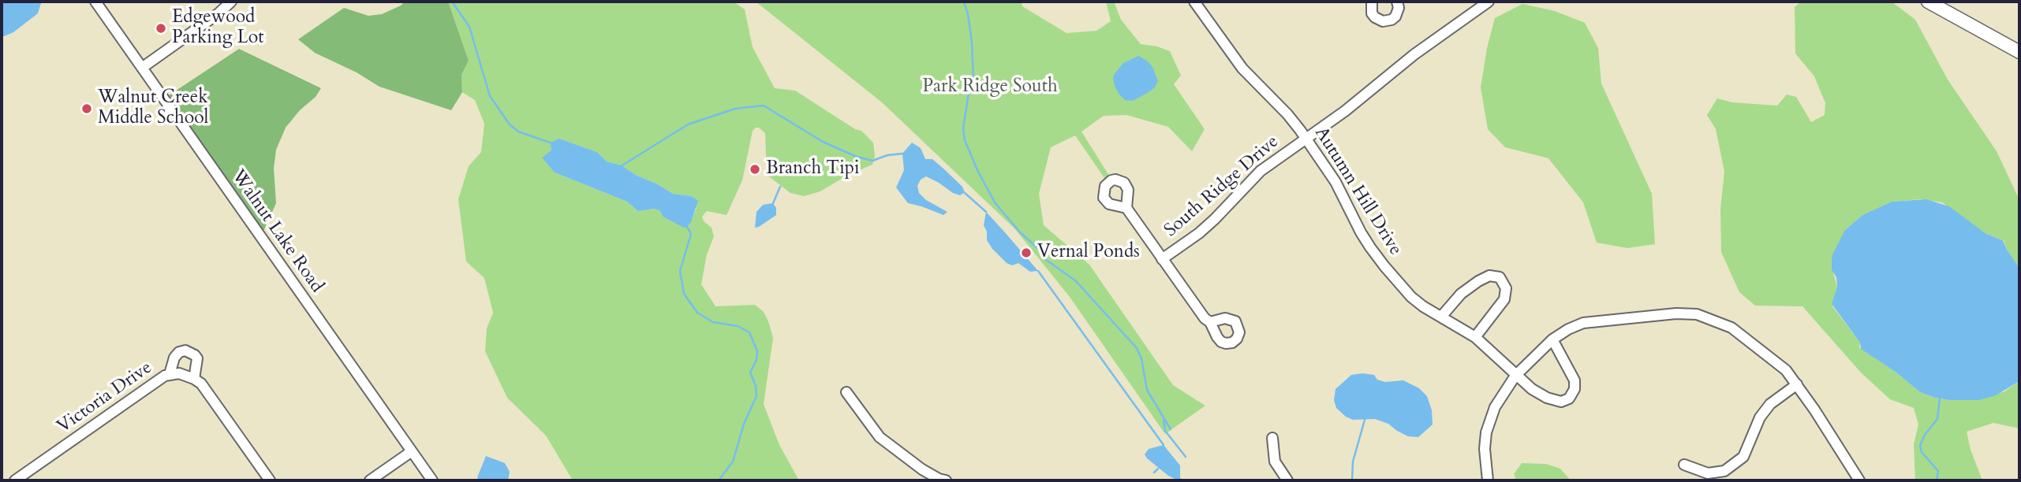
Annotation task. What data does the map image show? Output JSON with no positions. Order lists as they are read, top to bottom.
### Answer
{
  "streets": {
    "street": [
      "South Ridge Drive",
      "Autumn Hill Drive",
      "Walnut Lake Road",
      "Victoria Drive"
    ]
  },
  "crossings": [
    ["South Ridge Drive", "Autumn Hill Drive"]
  ],
  "parks": ["Park Ridge South"],
  "places": [
    "Edgewood Parking Lot",
    "Walnut Creek Middle School",
    "Branch Tipi",
    "Vernal Ponds"
  ]
}
